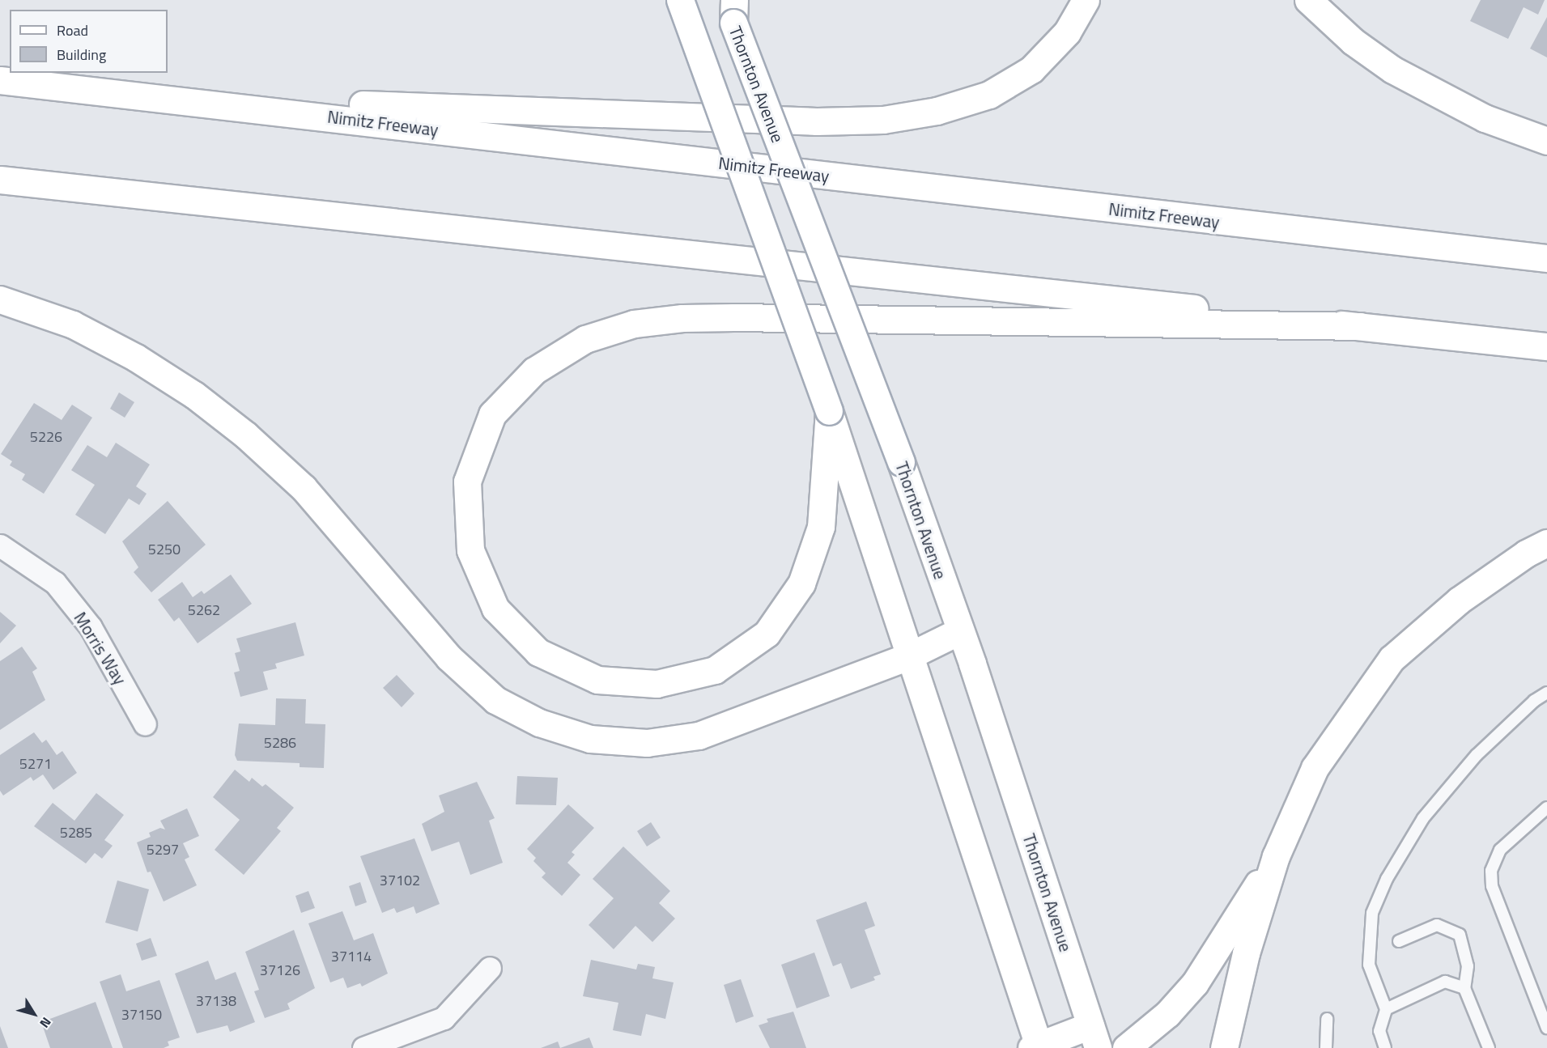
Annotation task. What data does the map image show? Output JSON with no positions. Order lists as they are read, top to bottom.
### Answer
{
  "streets": {
    "main road": ["Thornton Avenue", "Nimitz Freeway"],
    "street": ["Morris Way"]
  },
  "house_numbers": [
    "5226",
    "5250",
    "5262",
    "5286",
    "5271",
    "5285",
    "5297",
    "37102",
    "37114",
    "37126",
    "37138",
    "37150"
  ],
  "legend": ["Road", "Building"],
  "north": "bottom right"
}
